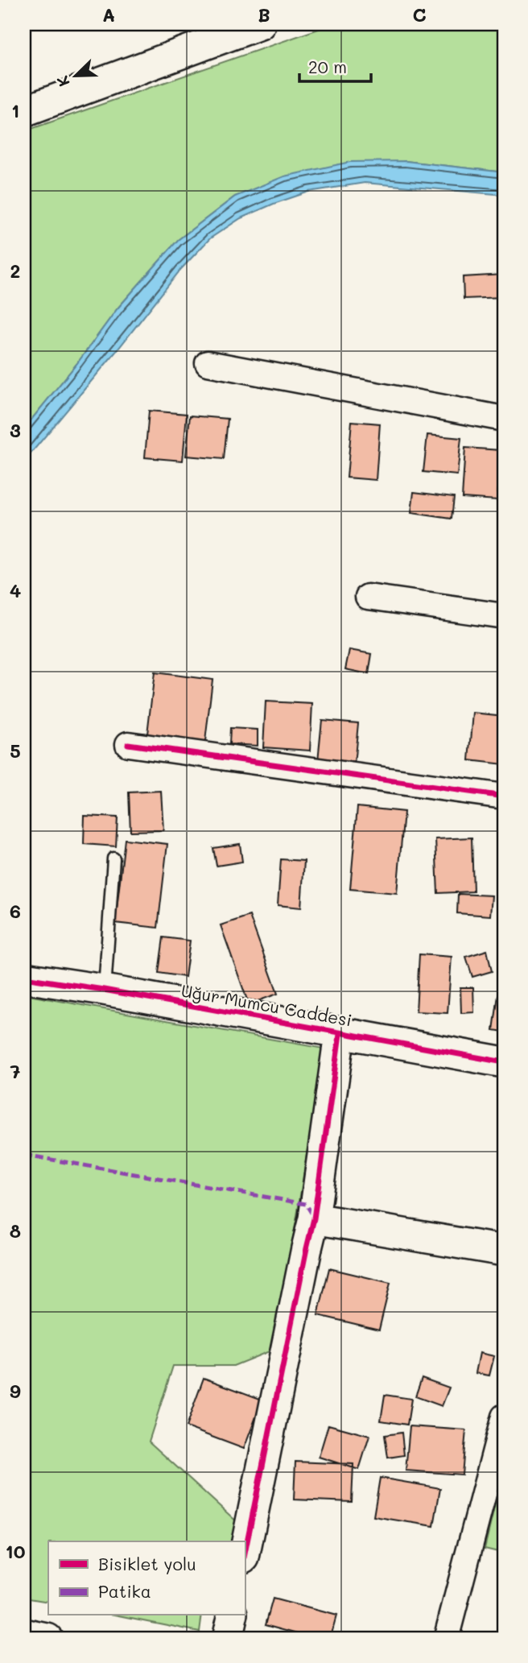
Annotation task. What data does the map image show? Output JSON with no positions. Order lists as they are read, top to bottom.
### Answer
{
  "streets": {
    "street": ["Uğur Mumcu Caddesi"]
  },
  "legend": ["Bisiklet yolu", "Patika"],
  "scale_bar": "20 m",
  "north": "bottom left",
  "grid": {
    "columns": ["A", "B", "C"],
    "rows": [
      "1",
      "2",
      "3",
      "4",
      "5",
      "6",
      "7",
      "8",
      "9",
      "10"
    ]
  }
}
